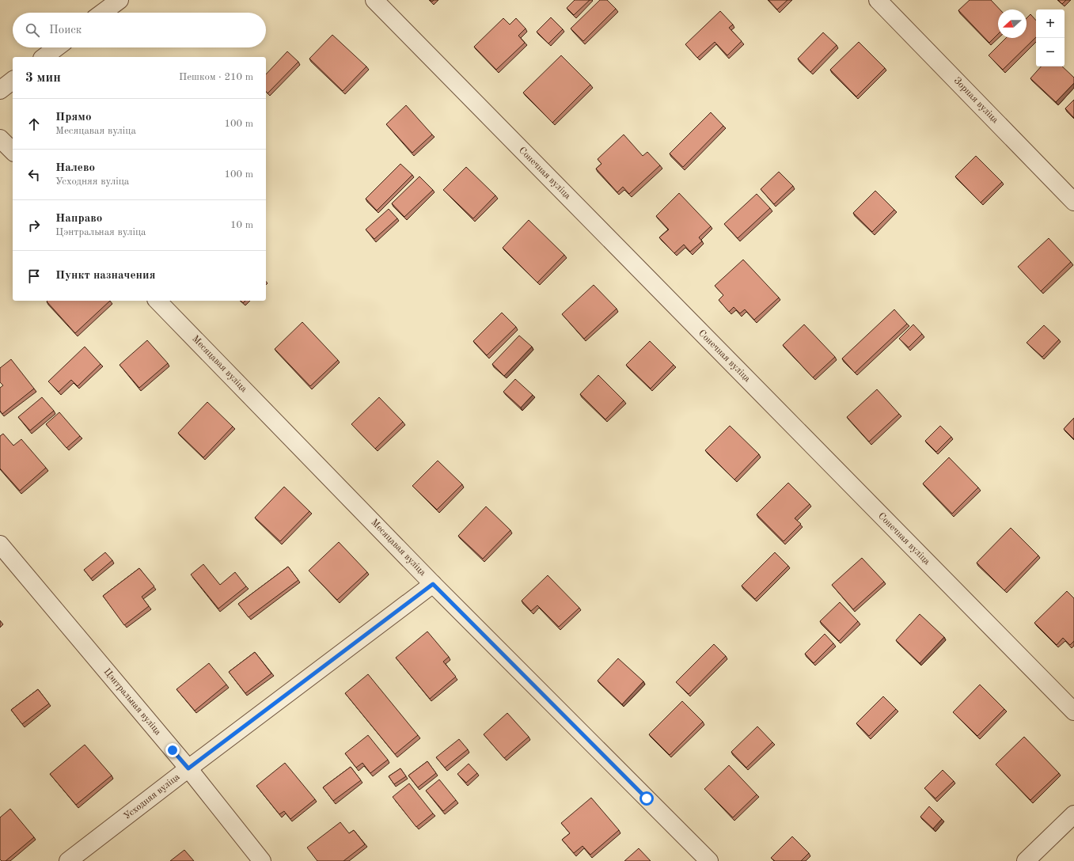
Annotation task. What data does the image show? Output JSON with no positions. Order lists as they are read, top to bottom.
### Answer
{
  "streets": {
    "street": [
      "Зорная вуліца",
      "Сонечная вуліца",
      "Месяцавая вуліца",
      "Цэнтральная вуліца",
      "Усходняя вуліца"
    ]
  },
  "crossings": [
    ["Месяцавая вуліца", "Усходняя вуліца"],
    ["Цэнтральная вуліца", "Усходняя вуліца"]
  ],
  "north": "left",
  "page": {
    "map_buttons": ["+", "−"],
    "search": "Поиск",
    "heading": ["3 мин", "Пешком · 210 m"],
    "list": [
      ["Прямо", "Месяцавая вуліца", "100 m"],
      ["Налево", "Усходняя вуліца", "100 m"],
      ["Направо", "Цэнтральная вуліца", "10 m"],
      "Пункт назначения"
    ]
  }
}
